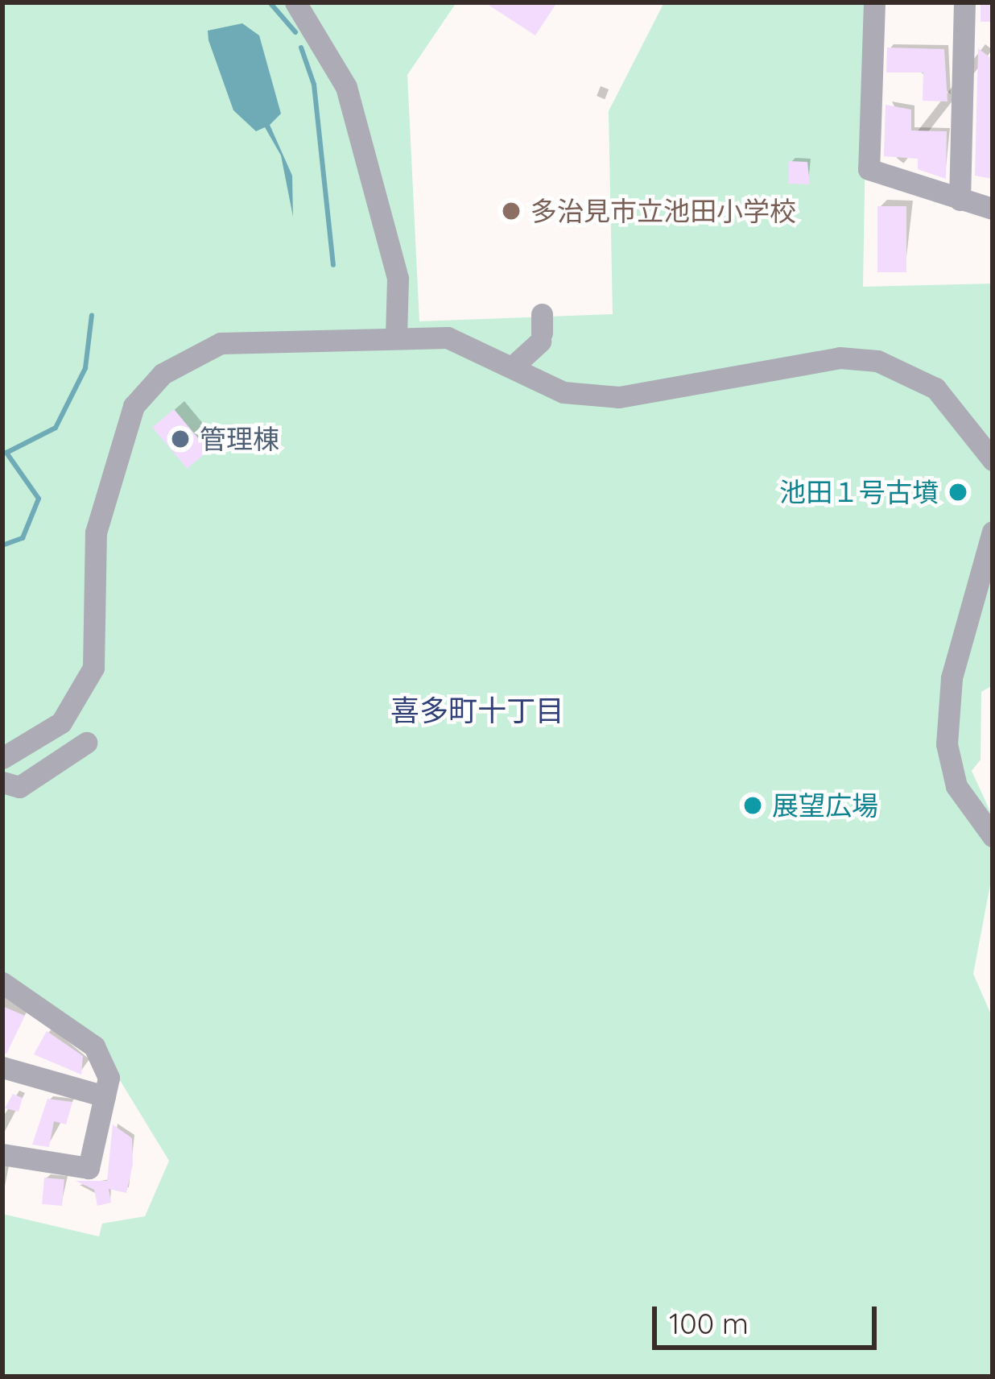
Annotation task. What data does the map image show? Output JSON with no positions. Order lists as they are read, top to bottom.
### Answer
{
  "districts": ["喜多町十丁目"],
  "places": [
    "多治見市立池田小学校",
    "管理棟",
    "池田１号古墳",
    "展望広場"
  ],
  "scale_bar": "100 m"
}
